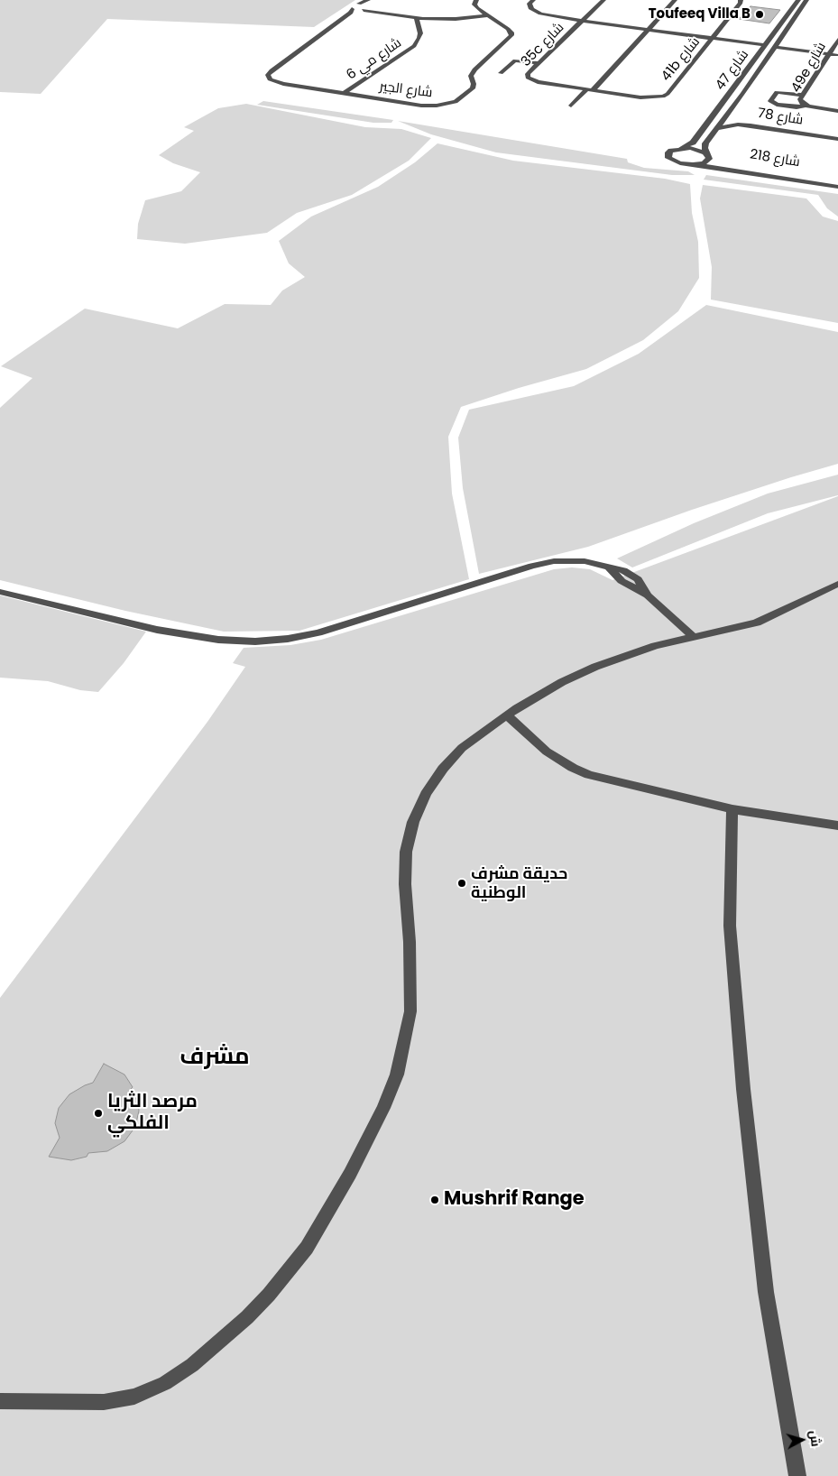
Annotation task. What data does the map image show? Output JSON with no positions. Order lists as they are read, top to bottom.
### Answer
{
  "streets": {
    "street": [
      "35c شارع",
      "شارع مي 6",
      "41b شارع",
      "49e شارع",
      "شارع 47",
      "شارع الجير",
      "شارع 78",
      "شارع 218"
    ]
  },
  "crossings": [
    ["35c شارع", "41b شارع"],
    ["شارع مي 6", "شارع الجير"],
    ["شارع 47", "شارع 78"],
    ["شارع 47", "شارع 218"]
  ],
  "districts": ["مشرف"],
  "places": [
    "Toufeeq Villa B",
    "حديقة مشرف الوطنية",
    "مرصد الثريا الفلكي",
    "Mushrif Range"
  ],
  "north": "right"
}
